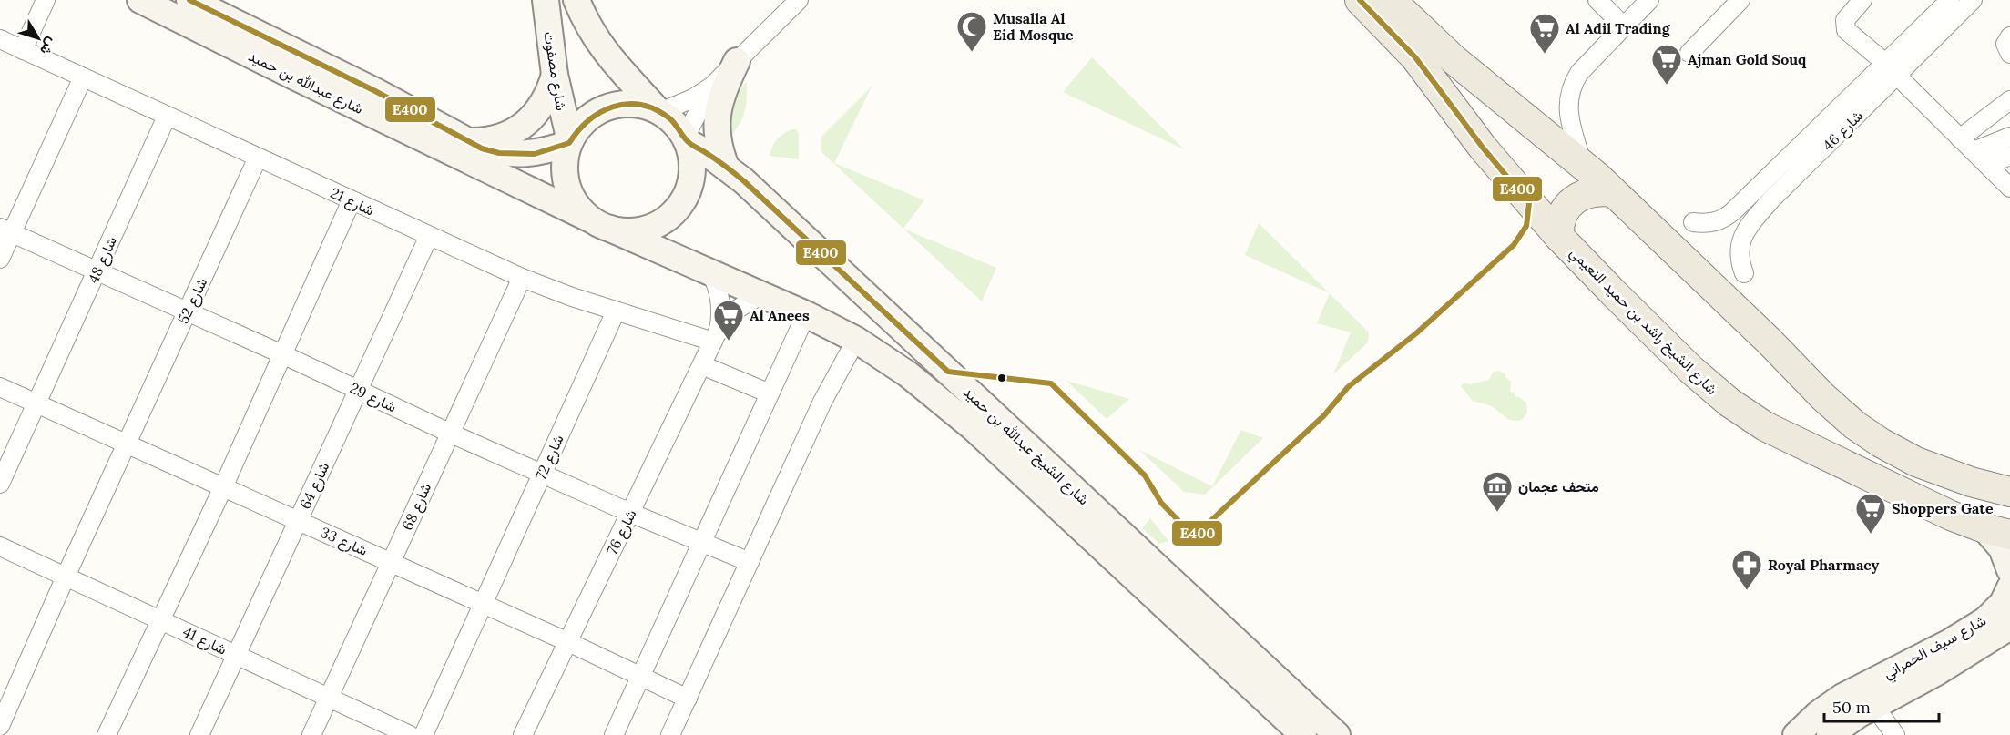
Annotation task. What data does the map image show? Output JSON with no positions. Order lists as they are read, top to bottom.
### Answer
{
  "streets": {
    "main road": ["شارع الشيخ راشد بن حميد النعيمي"],
    "street": [
      "شارع مصفوت",
      "شارع عبدالله بن حميد",
      "شارع 46",
      "شارع 21",
      "شارع 48",
      "شارع 52",
      "شارع 29",
      "شارع الشيخ عبدالله بن حميد",
      "شارع 72",
      "شارع 64",
      "شارع 68",
      "شارع 76",
      "شارع 33",
      "شارع 41",
      "شارع سيف الحمراني"
    ]
  },
  "crossings": [
    ["شارع مصفوت", "شارع عبدالله بن حميد"],
    ["شارع مصفوت", "شارع الشيخ عبدالله بن حميد"],
    ["شارع عبدالله بن حميد", "شارع الشيخ عبدالله بن حميد"],
    ["شارع 21", "شارع 48"],
    ["شارع 21", "شارع 52"],
    ["شارع 21", "شارع 72"],
    ["شارع 21", "شارع 64"],
    ["شارع 21", "شارع 68"],
    ["شارع 21", "شارع 76"],
    ["شارع 48", "شارع 29"],
    ["شارع 48", "شارع 33"],
    ["شارع 52", "شارع 29"],
    ["شارع 52", "شارع 33"],
    ["شارع 52", "شارع 41"],
    ["شارع 29", "شارع 72"],
    ["شارع 29", "شارع 64"],
    ["شارع 29", "شارع 68"],
    ["شارع 29", "شارع 76"],
    ["شارع الشيخ عبدالله بن حميد", "شارع 76"],
    ["شارع 72", "شارع 33"],
    ["شارع 64", "شارع 33"],
    ["شارع 64", "شارع 41"],
    ["شارع 68", "شارع 33"],
    ["شارع 68", "شارع 41"],
    ["شارع 76", "شارع 33"]
  ],
  "places": {
    "mosque": ["Musalla Al Eid Mosque"],
    "supermarket": [
      "Al Adil Trading",
      "Ajman Gold Souq",
      "Al Anees",
      "Shoppers Gate"
    ],
    "museum": ["متحف عجمان"],
    "pharmacy": ["Royal Pharmacy"]
  },
  "lines": ["transit line E400"],
  "scale_bar": "50 m",
  "north": "bottom right"
}
